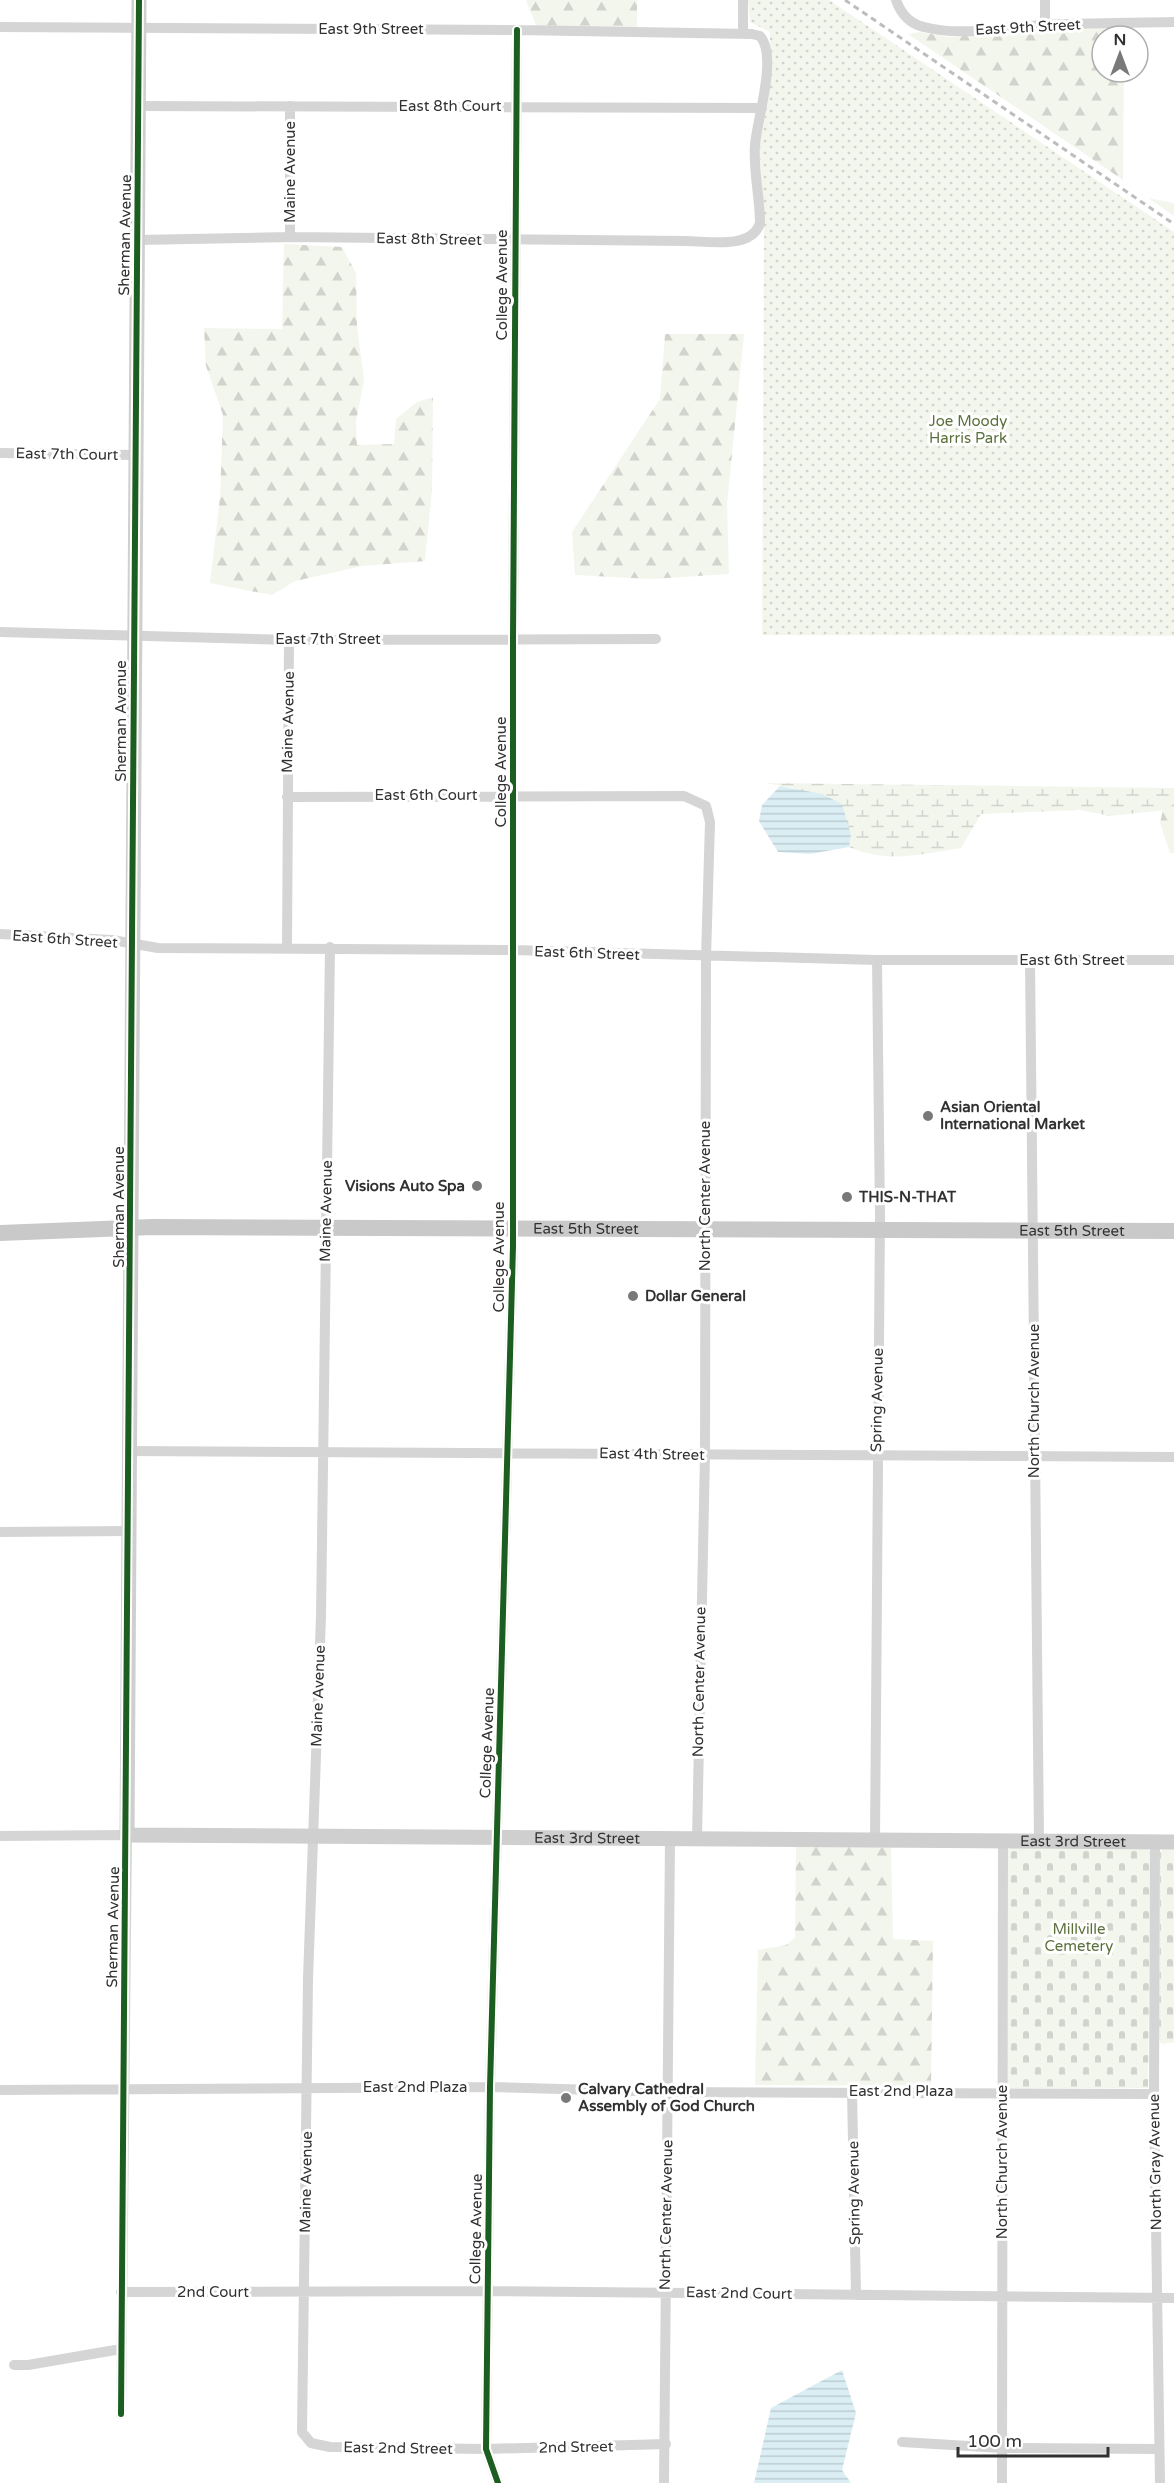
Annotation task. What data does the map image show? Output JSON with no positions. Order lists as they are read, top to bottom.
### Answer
{
  "streets": {
    "main road": ["East 5th Street"],
    "street": [
      "East 9th Street",
      "East 8th Court",
      "Maine Avenue",
      "Sherman Avenue",
      "East 8th Street",
      "College Avenue",
      "East 7th Court",
      "East 7th Street",
      "East 6th Court",
      "East 6th Street",
      "North Center Avenue",
      "Spring Avenue",
      "North Church Avenue",
      "East 4th Street",
      "East 3rd Street",
      "East 2nd Plaza",
      "North Gray Avenue",
      "2nd Court",
      "East 2nd Court",
      "2nd Street",
      "East 2nd Street"
    ]
  },
  "crossings": [
    ["East 9th Street", "Sherman Avenue"],
    ["East 9th Street", "College Avenue"],
    ["East 8th Court", "Maine Avenue"],
    ["East 8th Court", "Sherman Avenue"],
    ["East 8th Court", "East 8th Street"],
    ["East 8th Court", "College Avenue"],
    ["Maine Avenue", "East 8th Street"],
    ["Maine Avenue", "East 7th Street"],
    ["Maine Avenue", "East 6th Court"],
    ["Maine Avenue", "East 6th Street"],
    ["Maine Avenue", "East 5th Street"],
    ["Maine Avenue", "East 4th Street"],
    ["Maine Avenue", "East 3rd Street"],
    ["Maine Avenue", "East 2nd Plaza"],
    ["Maine Avenue", "2nd Court"],
    ["Maine Avenue", "East 2nd Court"],
    ["Maine Avenue", "East 2nd Street"],
    ["Sherman Avenue", "East 8th Street"],
    ["Sherman Avenue", "East 7th Court"],
    ["Sherman Avenue", "East 7th Street"],
    ["Sherman Avenue", "East 6th Street"],
    ["Sherman Avenue", "East 5th Street"],
    ["Sherman Avenue", "East 4th Street"],
    ["Sherman Avenue", "East 3rd Street"],
    ["Sherman Avenue", "East 2nd Plaza"],
    ["Sherman Avenue", "2nd Court"],
    ["East 8th Street", "College Avenue"],
    ["College Avenue", "East 7th Street"],
    ["College Avenue", "East 6th Court"],
    ["College Avenue", "East 6th Street"],
    ["College Avenue", "East 5th Street"],
    ["College Avenue", "East 4th Street"],
    ["College Avenue", "East 3rd Street"],
    ["College Avenue", "East 2nd Plaza"],
    ["College Avenue", "East 2nd Court"],
    ["College Avenue", "2nd Street"],
    ["College Avenue", "East 2nd Street"],
    ["East 6th Court", "North Center Avenue"],
    ["East 6th Street", "North Center Avenue"],
    ["East 6th Street", "Spring Avenue"],
    ["East 6th Street", "North Church Avenue"],
    ["North Center Avenue", "East 5th Street"],
    ["North Center Avenue", "East 4th Street"],
    ["North Center Avenue", "East 3rd Street"],
    ["North Center Avenue", "East 2nd Plaza"],
    ["North Center Avenue", "East 2nd Court"],
    ["North Center Avenue", "2nd Street"],
    ["East 5th Street", "Spring Avenue"],
    ["East 5th Street", "North Church Avenue"],
    ["Spring Avenue", "East 4th Street"],
    ["Spring Avenue", "East 3rd Street"],
    ["Spring Avenue", "East 2nd Plaza"],
    ["Spring Avenue", "East 2nd Court"],
    ["North Church Avenue", "East 4th Street"],
    ["North Church Avenue", "East 3rd Street"],
    ["North Church Avenue", "East 2nd Plaza"],
    ["North Church Avenue", "East 2nd Court"],
    ["East 3rd Street", "North Gray Avenue"],
    ["East 2nd Plaza", "North Gray Avenue"],
    ["North Gray Avenue", "East 2nd Court"],
    ["2nd Court", "East 2nd Court"],
    ["2nd Street", "East 2nd Street"]
  ],
  "parks": ["Joe Moody Harris Park", "Millville Cemetery"],
  "places": [
    "Asian Oriental International Market",
    "Visions Auto Spa",
    "THIS-N-THAT",
    "Dollar General",
    "Calvary Cathedral Assembly of God Church"
  ],
  "scale_bar": "100 m",
  "north": "top"
}
